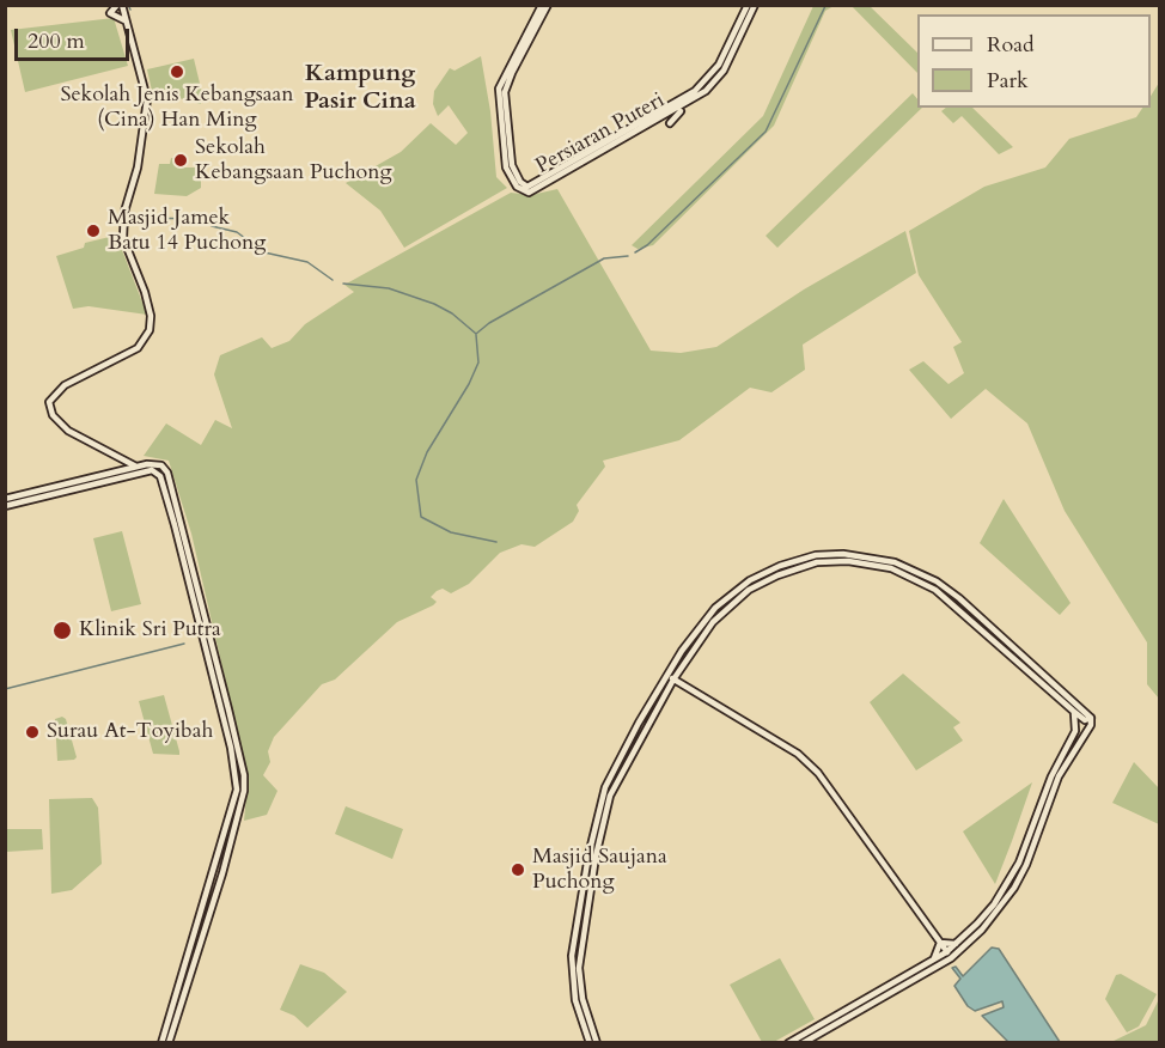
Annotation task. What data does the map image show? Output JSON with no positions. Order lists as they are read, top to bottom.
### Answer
{
  "streets": {
    "street": ["Persiaran Puteri"]
  },
  "districts": ["Kampung Pasir Cina"],
  "places": [
    "Sekolah Jenis Kebangsaan (Cina) Han Ming",
    "Sekolah Kebangsaan Puchong",
    "Masjid Jamek Batu 14 Puchong",
    "Klinik Sri Putra",
    "Surau At-Toyibah",
    "Masjid Saujana Puchong"
  ],
  "legend": ["Road", "Park"],
  "scale_bar": "200 m"
}
